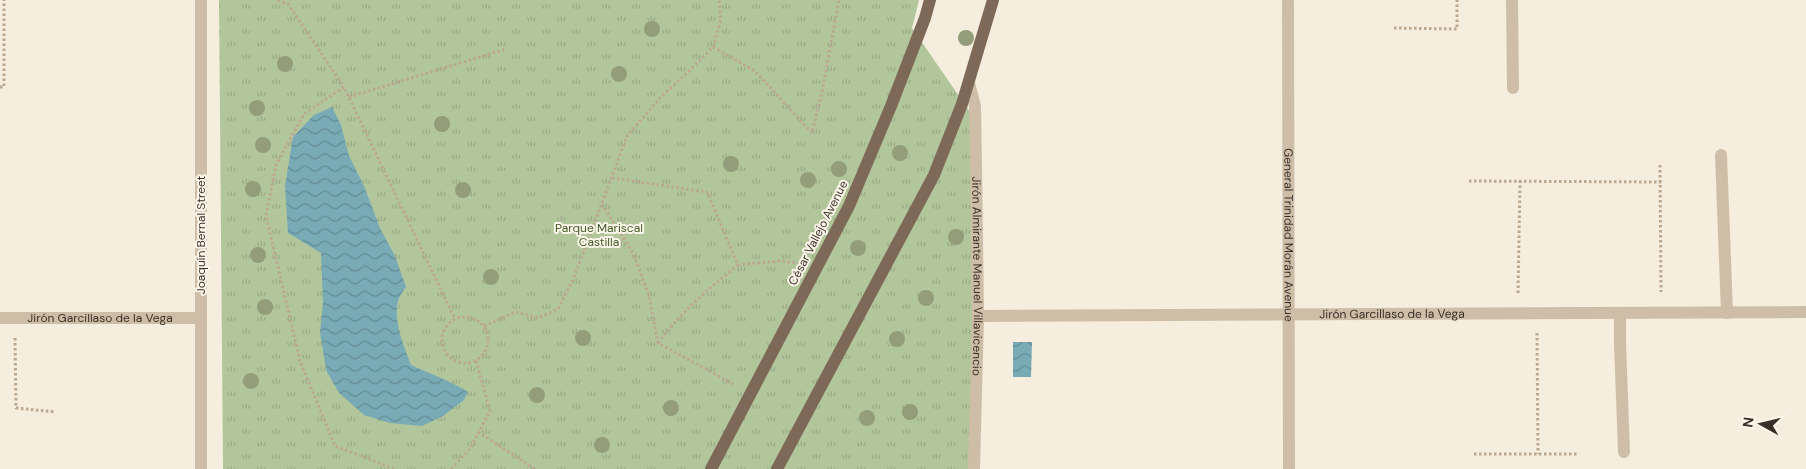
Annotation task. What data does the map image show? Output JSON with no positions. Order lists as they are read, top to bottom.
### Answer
{
  "streets": {
    "main road": ["César Vallejo Avenue"],
    "street": [
      "Joaquín Bernal Street",
      "General Trinidad Morán Avenue",
      "Jirón Almirante Manuel Villavicencio",
      "Jirón Garcillaso de la Vega"
    ]
  },
  "crossings": [
    ["Joaquín Bernal Street", "Jirón Garcillaso de la Vega"],
    ["General Trinidad Morán Avenue", "Jirón Garcillaso de la Vega"],
    ["Jirón Almirante Manuel Villavicencio", "Jirón Garcillaso de la Vega"]
  ],
  "parks": ["Parque Mariscal Castilla"],
  "north": "left"
}
